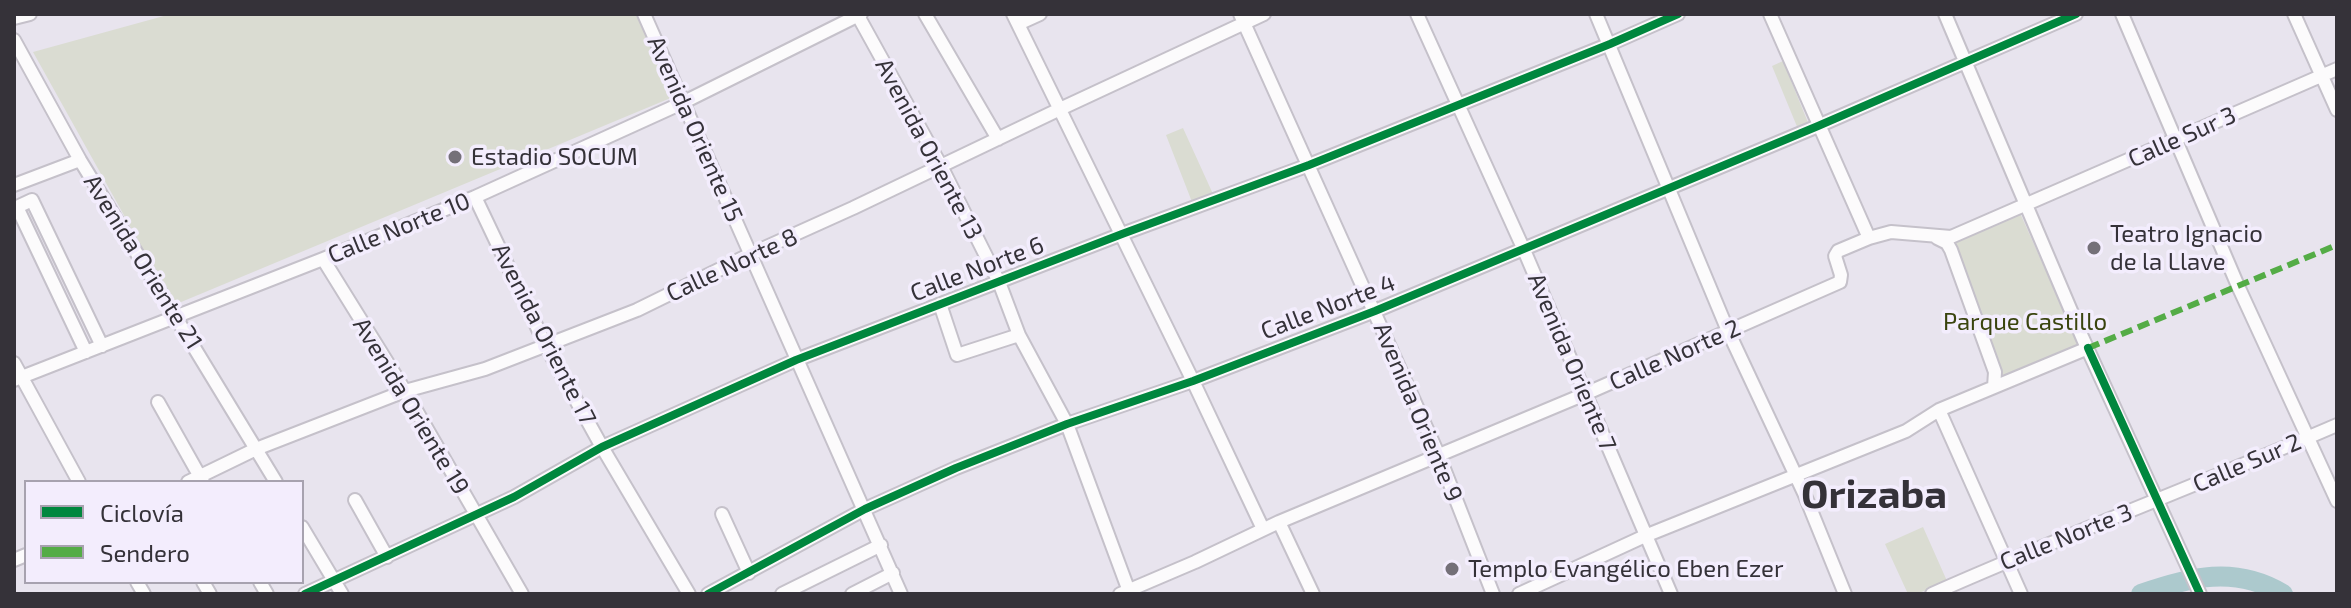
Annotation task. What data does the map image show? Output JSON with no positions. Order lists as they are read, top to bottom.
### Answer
{
  "streets": {
    "street": [
      "Avenida Oriente 15",
      "Calle Sur 3",
      "Avenida Oriente 13",
      "Calle Norte 10",
      "Avenida Oriente 21",
      "Calle Norte 8",
      "Calle Norte 6",
      "Calle Norte 4",
      "Avenida Oriente 17",
      "Calle Norte 2",
      "Avenida Oriente 7",
      "Avenida Oriente 19",
      "Avenida Oriente 9",
      "Calle Sur 2",
      "Calle Norte 3"
    ]
  },
  "crossings": [
    ["Avenida Oriente 15", "Calle Norte 10"],
    ["Avenida Oriente 15", "Calle Norte 8"],
    ["Avenida Oriente 15", "Calle Norte 6"],
    ["Avenida Oriente 15", "Calle Norte 4"],
    ["Calle Sur 3", "Calle Norte 2"],
    ["Avenida Oriente 13", "Calle Norte 10"],
    ["Avenida Oriente 13", "Calle Norte 8"],
    ["Avenida Oriente 13", "Calle Norte 6"],
    ["Avenida Oriente 13", "Calle Norte 4"],
    ["Avenida Oriente 13", "Calle Norte 2"],
    ["Calle Norte 10", "Avenida Oriente 21"],
    ["Calle Norte 10", "Avenida Oriente 17"],
    ["Calle Norte 10", "Avenida Oriente 19"],
    ["Avenida Oriente 21", "Calle Norte 8"],
    ["Calle Norte 8", "Avenida Oriente 17"],
    ["Calle Norte 8", "Avenida Oriente 19"],
    ["Calle Norte 8", "Avenida Oriente 9"],
    ["Calle Norte 6", "Avenida Oriente 17"],
    ["Calle Norte 6", "Avenida Oriente 7"],
    ["Calle Norte 6", "Avenida Oriente 19"],
    ["Calle Norte 6", "Avenida Oriente 9"],
    ["Calle Norte 4", "Avenida Oriente 7"],
    ["Calle Norte 4", "Avenida Oriente 9"],
    ["Calle Norte 2", "Avenida Oriente 7"],
    ["Calle Norte 2", "Avenida Oriente 9"],
    ["Calle Sur 2", "Calle Norte 3"]
  ],
  "districts": ["Orizaba"],
  "parks": ["Parque Castillo"],
  "places": ["Estadio SOCUM", "Teatro Ignacio de la Llave", "Templo Evangélico Eben Ezer"],
  "legend": ["Ciclovía", "Sendero"]
}
